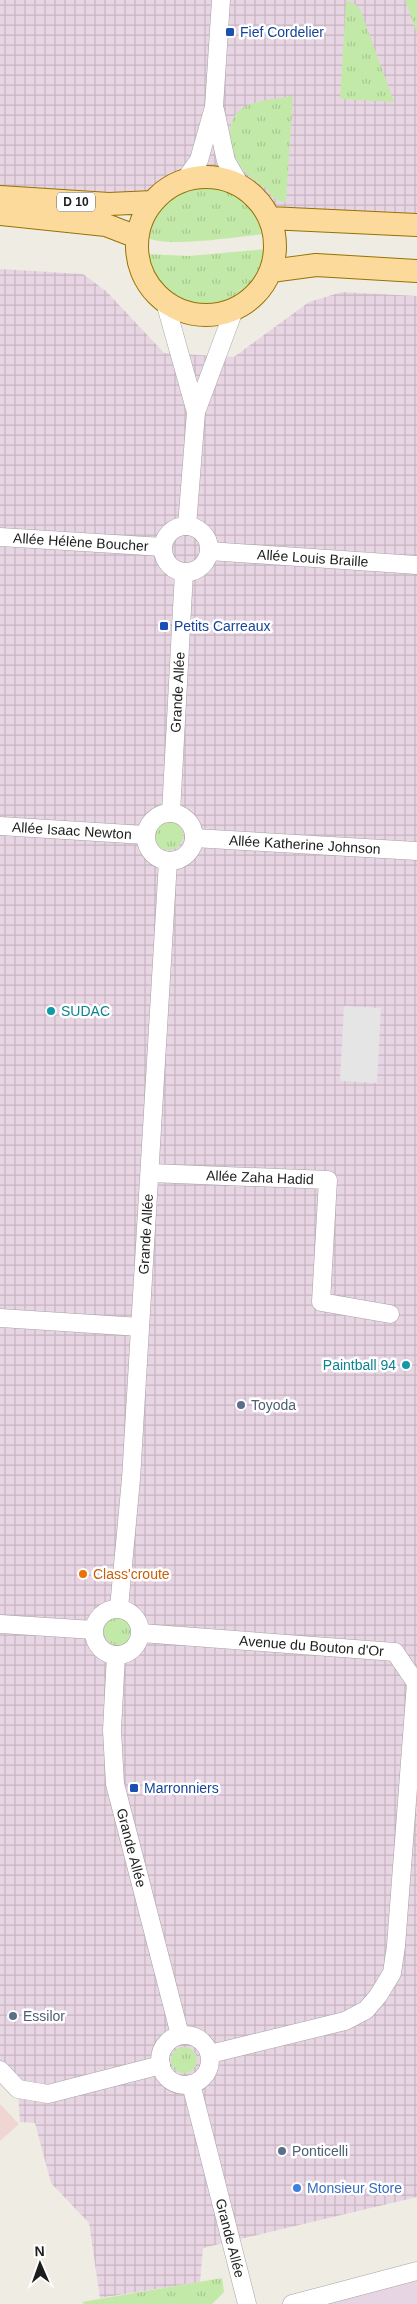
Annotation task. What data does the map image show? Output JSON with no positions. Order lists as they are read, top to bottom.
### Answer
{
  "streets": {
    "main road": ["D 10"],
    "street": [
      "Allée Hélène Boucher",
      "Allée Louis Braille",
      "Grande Allée",
      "Allée Isaac Newton",
      "Allée Katherine Johnson",
      "Allée Zaha Hadid",
      "Avenue du Bouton d'Or"
    ]
  },
  "crossings": [
    ["Allée Hélène Boucher", "Allée Louis Braille"],
    ["Allée Hélène Boucher", "Grande Allée"],
    ["Allée Louis Braille", "Grande Allée"],
    ["Grande Allée", "Allée Isaac Newton"],
    ["Grande Allée", "Allée Katherine Johnson"],
    ["Grande Allée", "Allée Zaha Hadid"],
    ["Grande Allée", "Avenue du Bouton d'Or"],
    ["Allée Isaac Newton", "Allée Katherine Johnson"]
  ],
  "places": {
    "transit": ["Fief Cordelier", "Petits Carreaux", "Marronniers"],
    "other": [
      "SUDAC",
      "Paintball 94",
      "Toyoda",
      "Class'croute",
      "Essilor",
      "Ponticelli",
      "Monsieur Store"
    ]
  },
  "north": "top"
}
